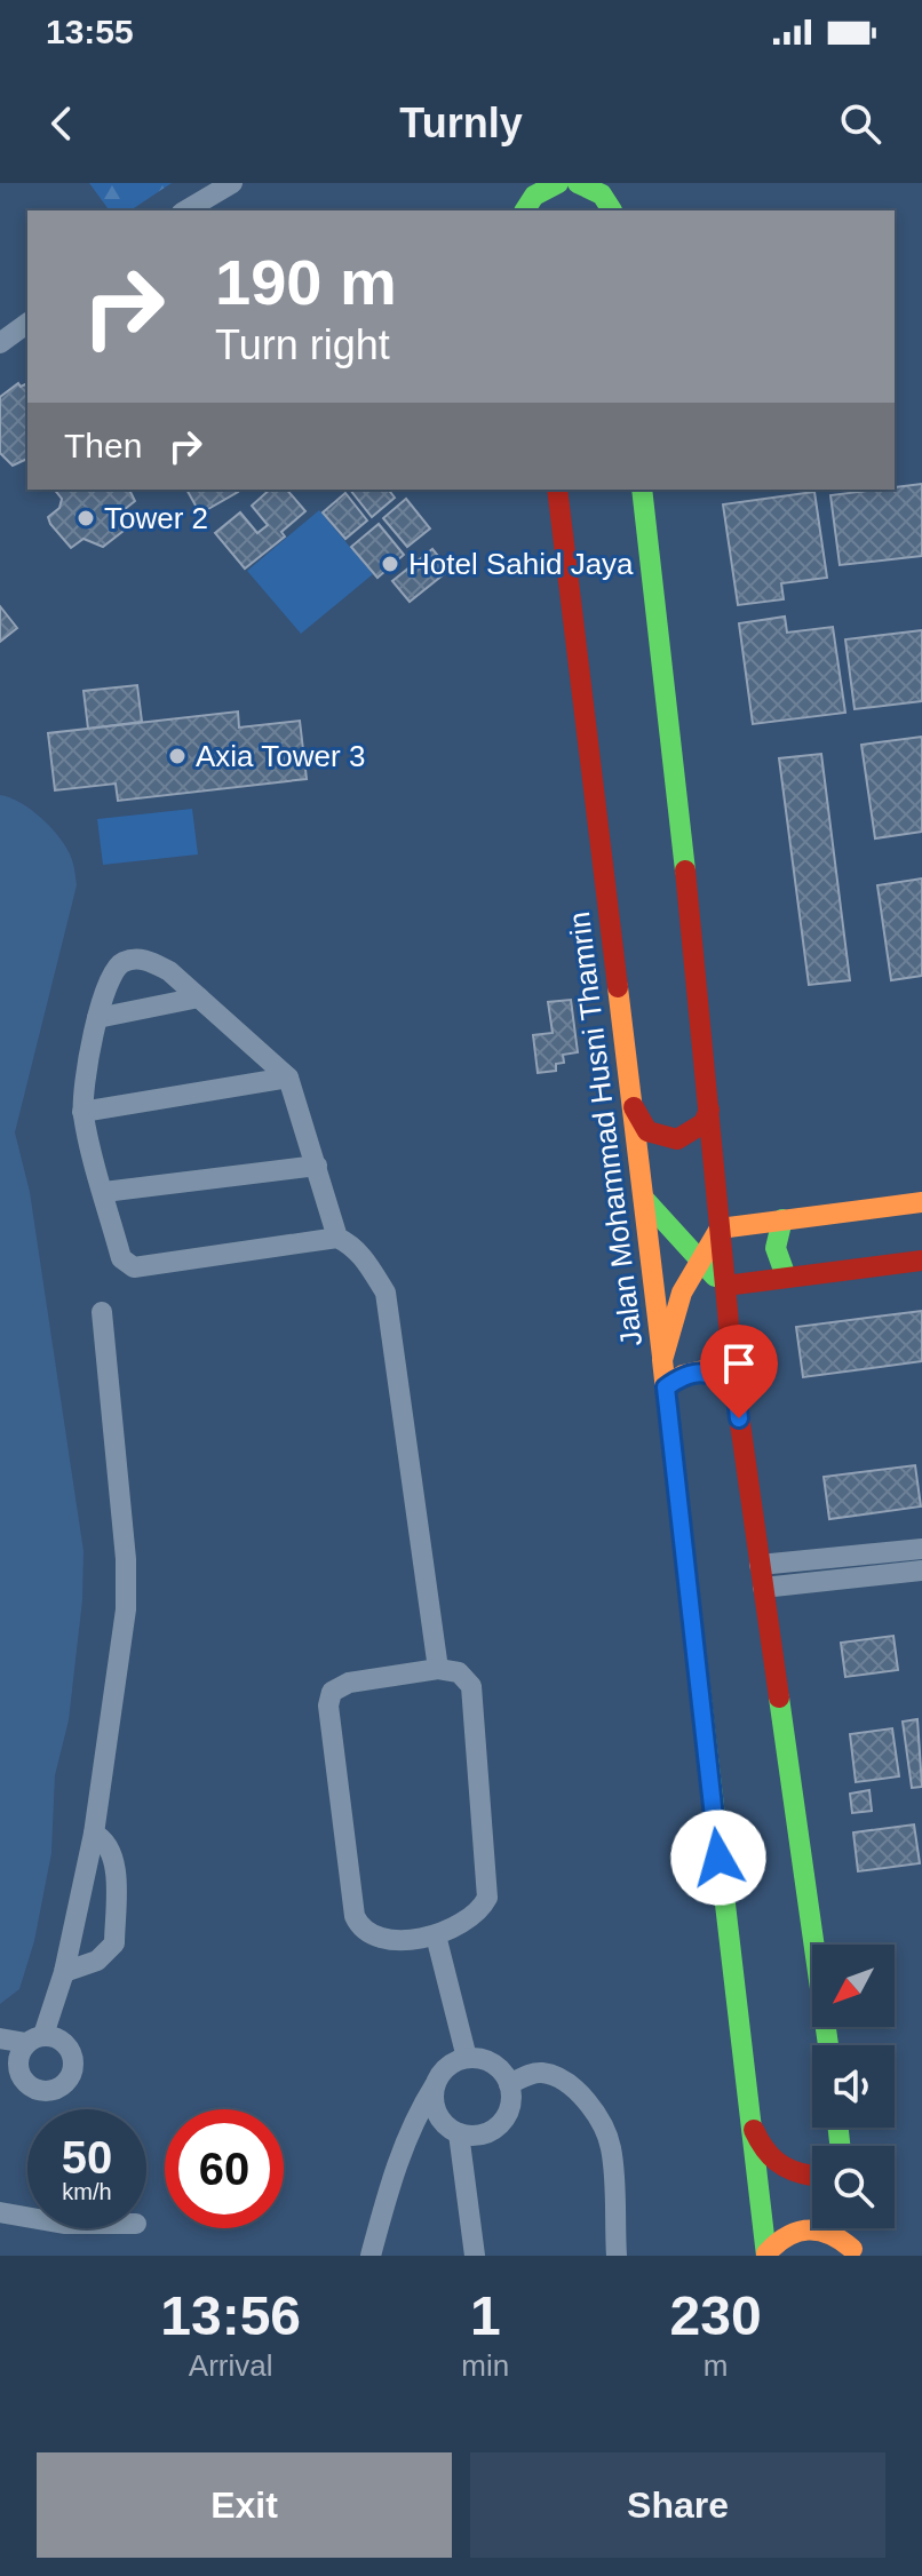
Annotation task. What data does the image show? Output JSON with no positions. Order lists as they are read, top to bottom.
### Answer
{
  "streets": {
    "main road": ["Jalan Mohammad Husni Thamrin"]
  },
  "places": ["Tower 2", "Hotel Sahid Jaya", "Axia Tower 3"],
  "north": "bottom left",
  "page": {
    "status": "13:55",
    "header": "Turnly",
    "turn": ["190 m", "Turn right"],
    "then": "Then",
    "speed": "50 km/h",
    "limit": "60",
    "eta": [
      "13:56",
      "Arrival",
      "1",
      "min",
      "230",
      "m"
    ],
    "buttons": ["Exit", "Share"]
  }
}
